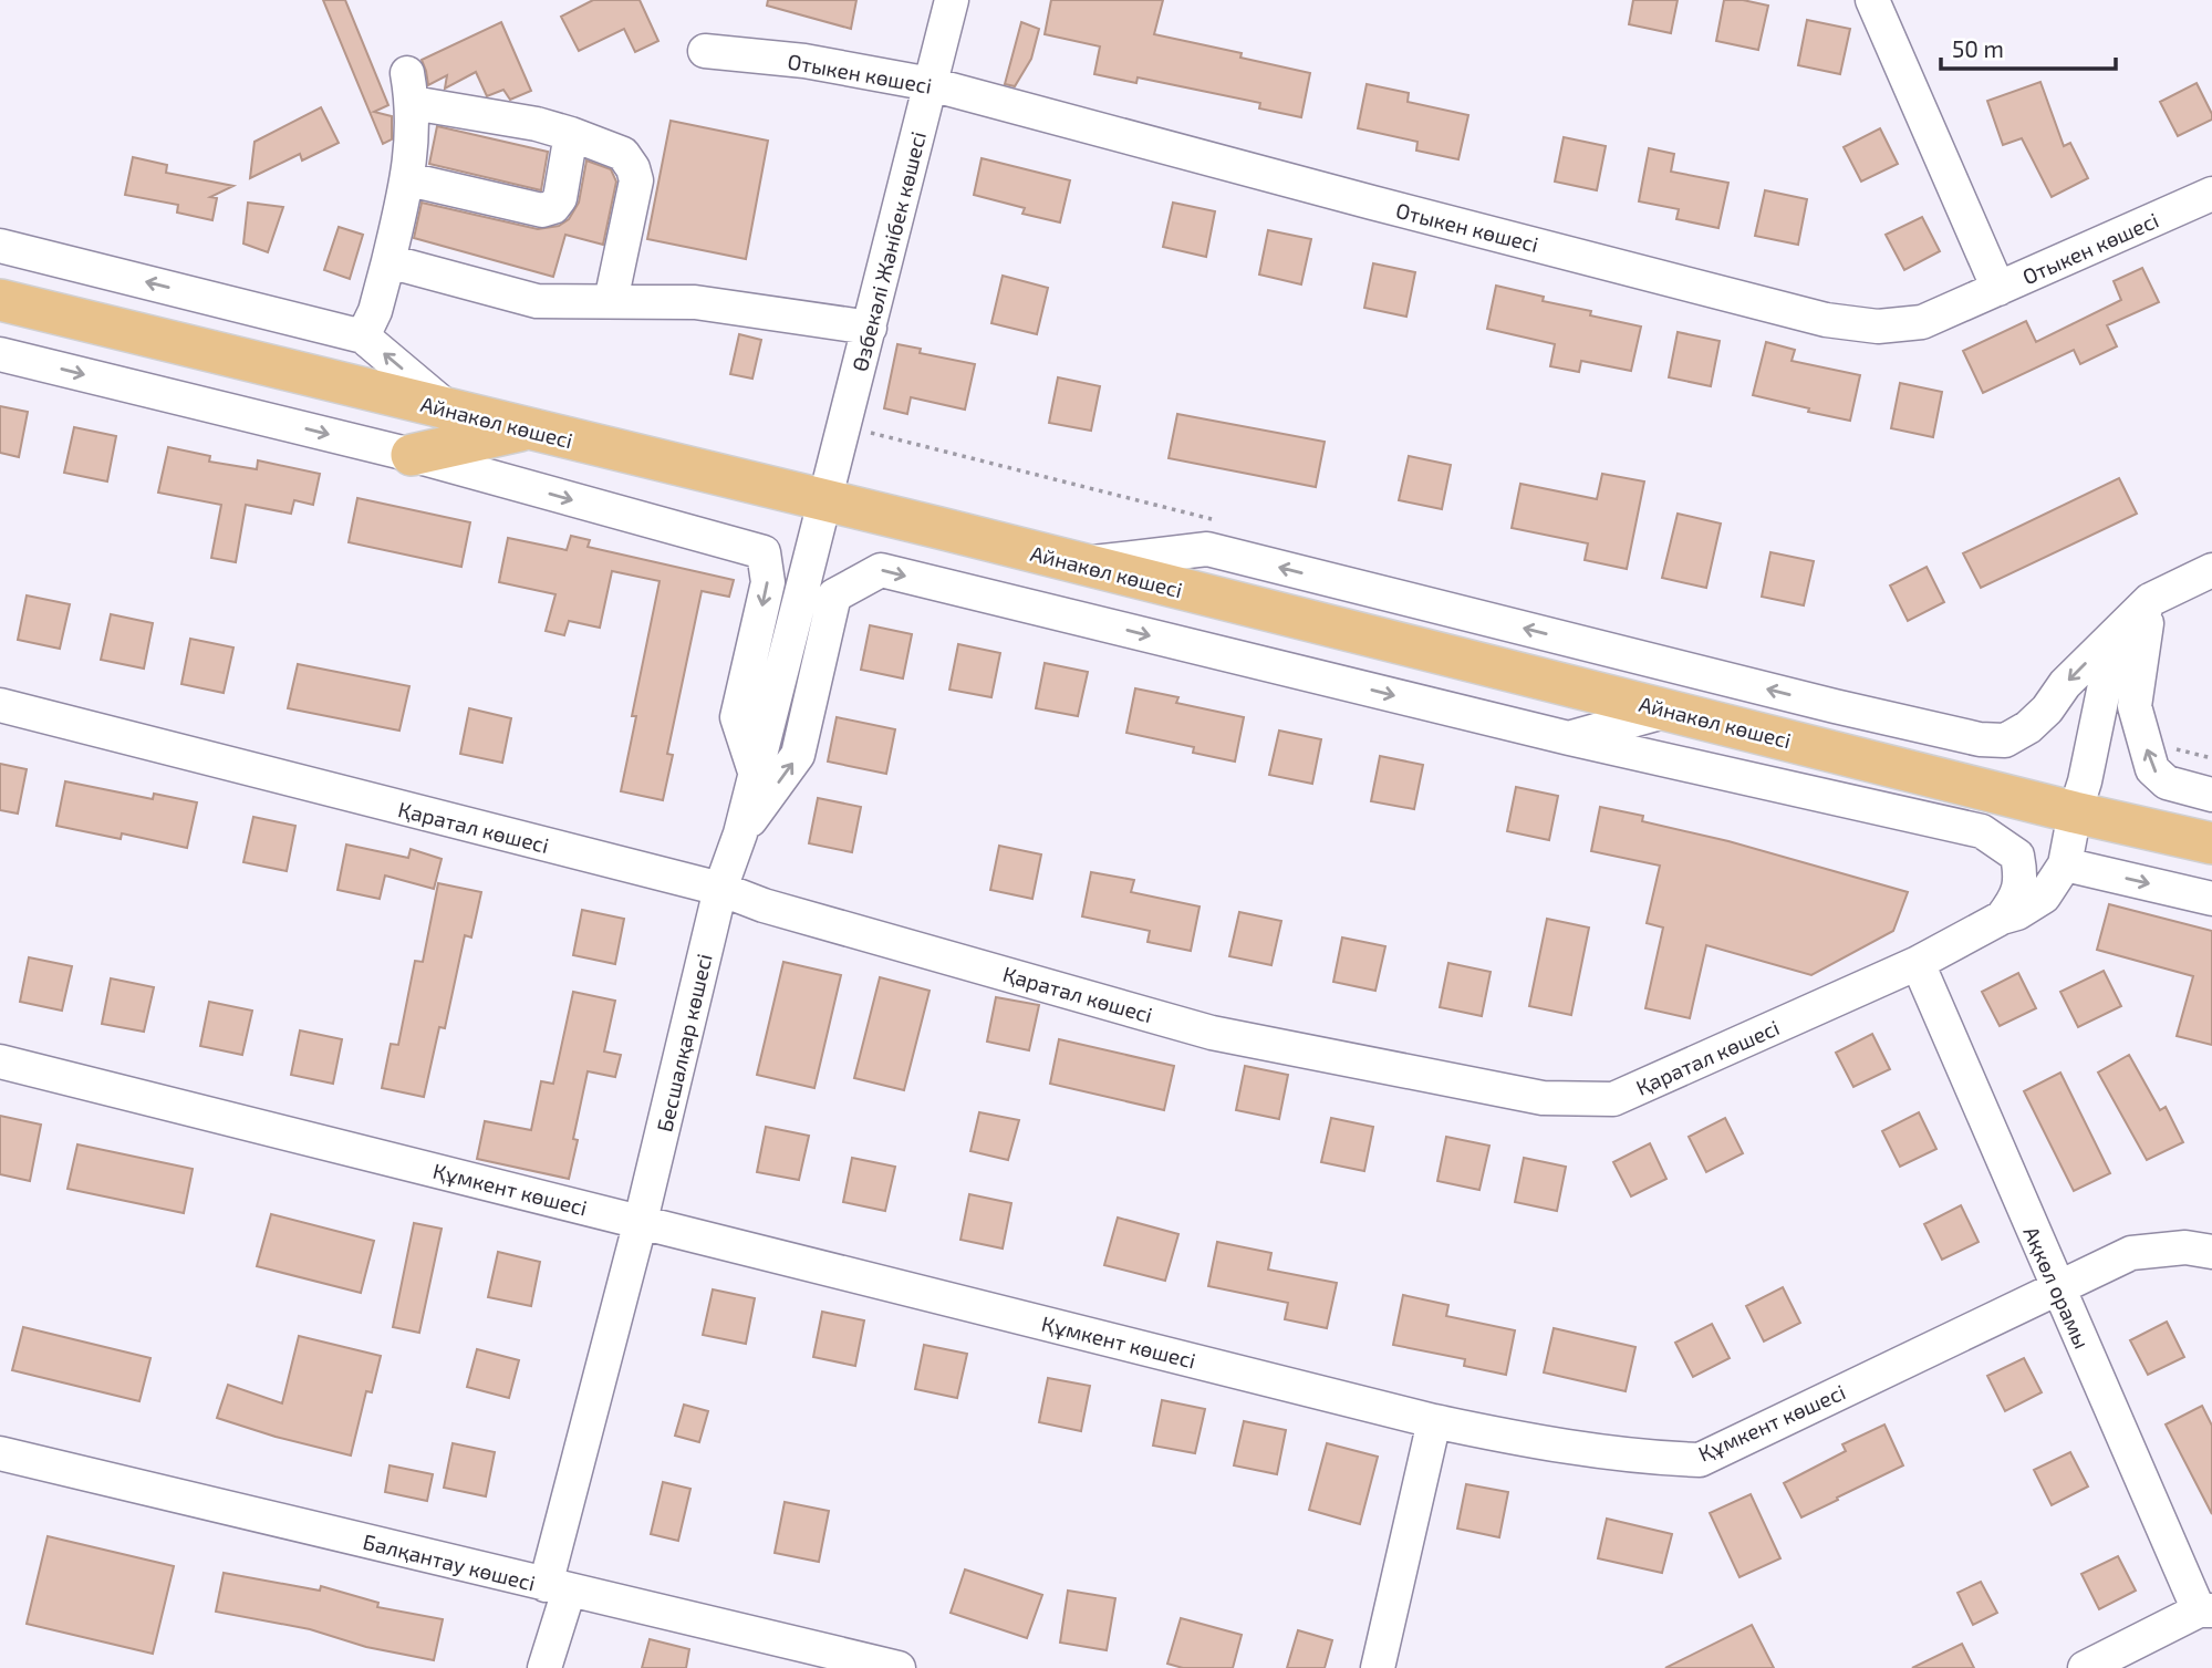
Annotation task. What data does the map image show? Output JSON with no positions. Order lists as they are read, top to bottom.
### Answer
{
  "streets": {
    "main road": ["Айнакөл көшесі"],
    "street": [
      "Отыкен көшесі",
      "Өзбекәлі Жәнібек көшесі",
      "Қаратал көшесі",
      "Бесшалқар көшесі",
      "Құмкент көшесі",
      "Ақкөл орамы",
      "Балқантау көшесі"
    ]
  },
  "crossings": [
    ["Отыкен көшесі", "Өзбекәлі Жәнібек көшесі"],
    ["Өзбекәлі Жәнібек көшесі", "Айнакөл көшесі"],
    ["Өзбекәлі Жәнібек көшесі", "Бесшалқар көшесі"],
    ["Айнакөл көшесі", "Қаратал көшесі"],
    ["Айнакөл көшесі", "Бесшалқар көшесі"],
    ["Қаратал көшесі", "Бесшалқар көшесі"],
    ["Қаратал көшесі", "Ақкөл орамы"],
    ["Бесшалқар көшесі", "Құмкент көшесі"],
    ["Бесшалқар көшесі", "Балқантау көшесі"],
    ["Құмкент көшесі", "Ақкөл орамы"]
  ],
  "scale_bar": "50 m"
}
